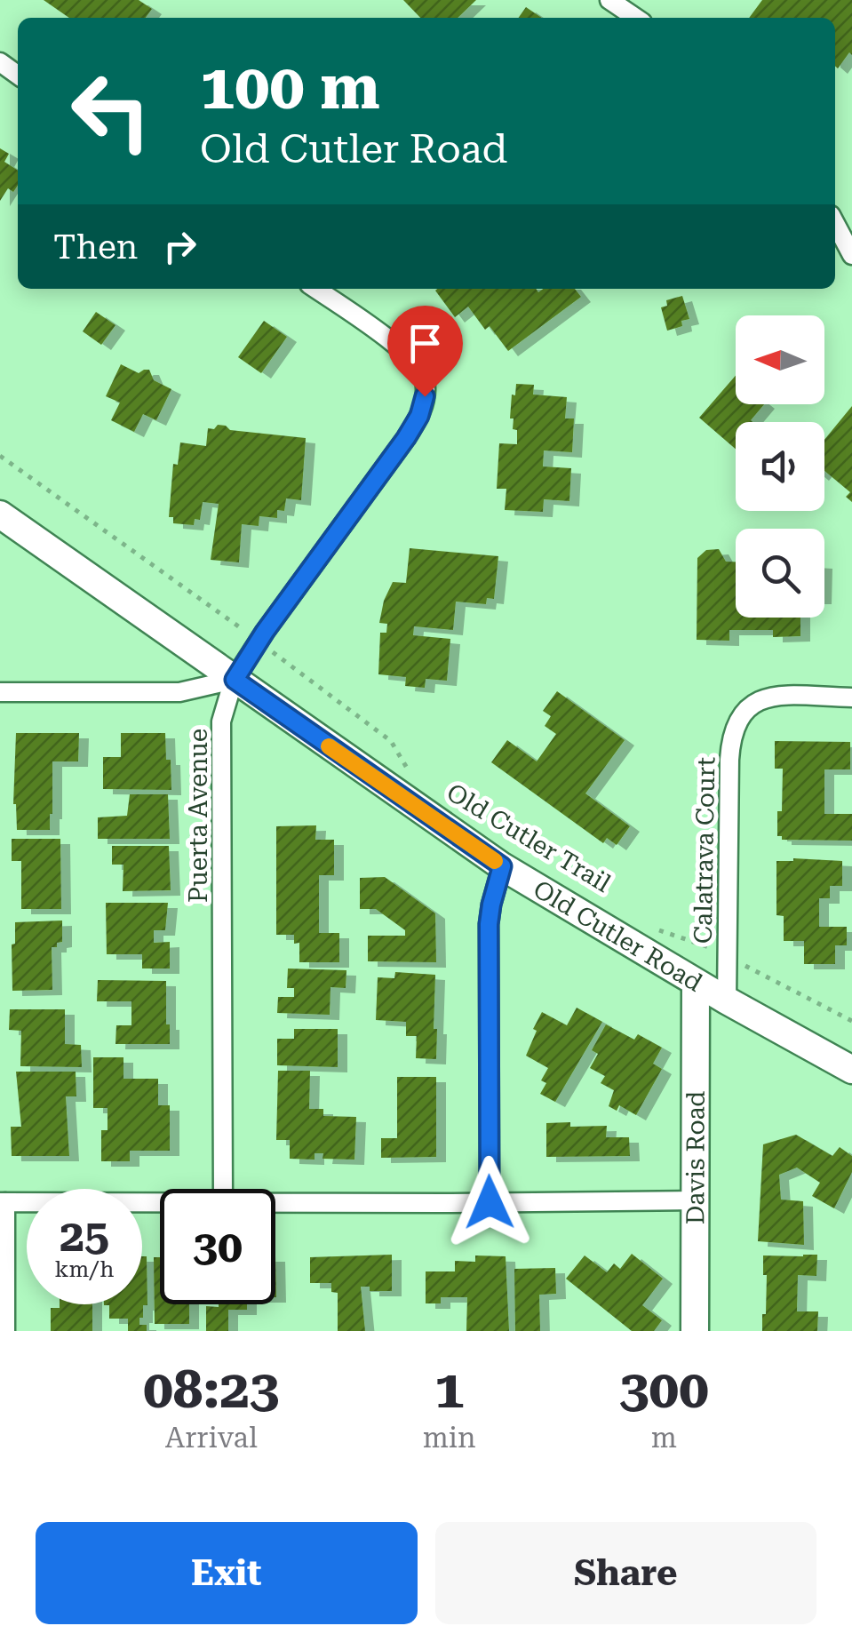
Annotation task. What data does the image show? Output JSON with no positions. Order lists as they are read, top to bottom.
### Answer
{
  "streets": {
    "main road": ["Old Cutler Road", "Davis Road"],
    "street": ["Puerta Avenue", "Calatrava Court"]
  },
  "crossings": [
    ["Puerta Avenue", "Old Cutler Road"],
    ["Calatrava Court", "Old Cutler Road"],
    ["Old Cutler Road", "Davis Road"]
  ],
  "north": "left",
  "page": {
    "turn": ["100 m", "Old Cutler Road"],
    "then": "Then",
    "speed": "25 km/h",
    "limit": "30",
    "eta": [
      "08:23",
      "Arrival",
      "1",
      "min",
      "300",
      "m"
    ],
    "buttons": ["Exit", "Share"]
  }
}
